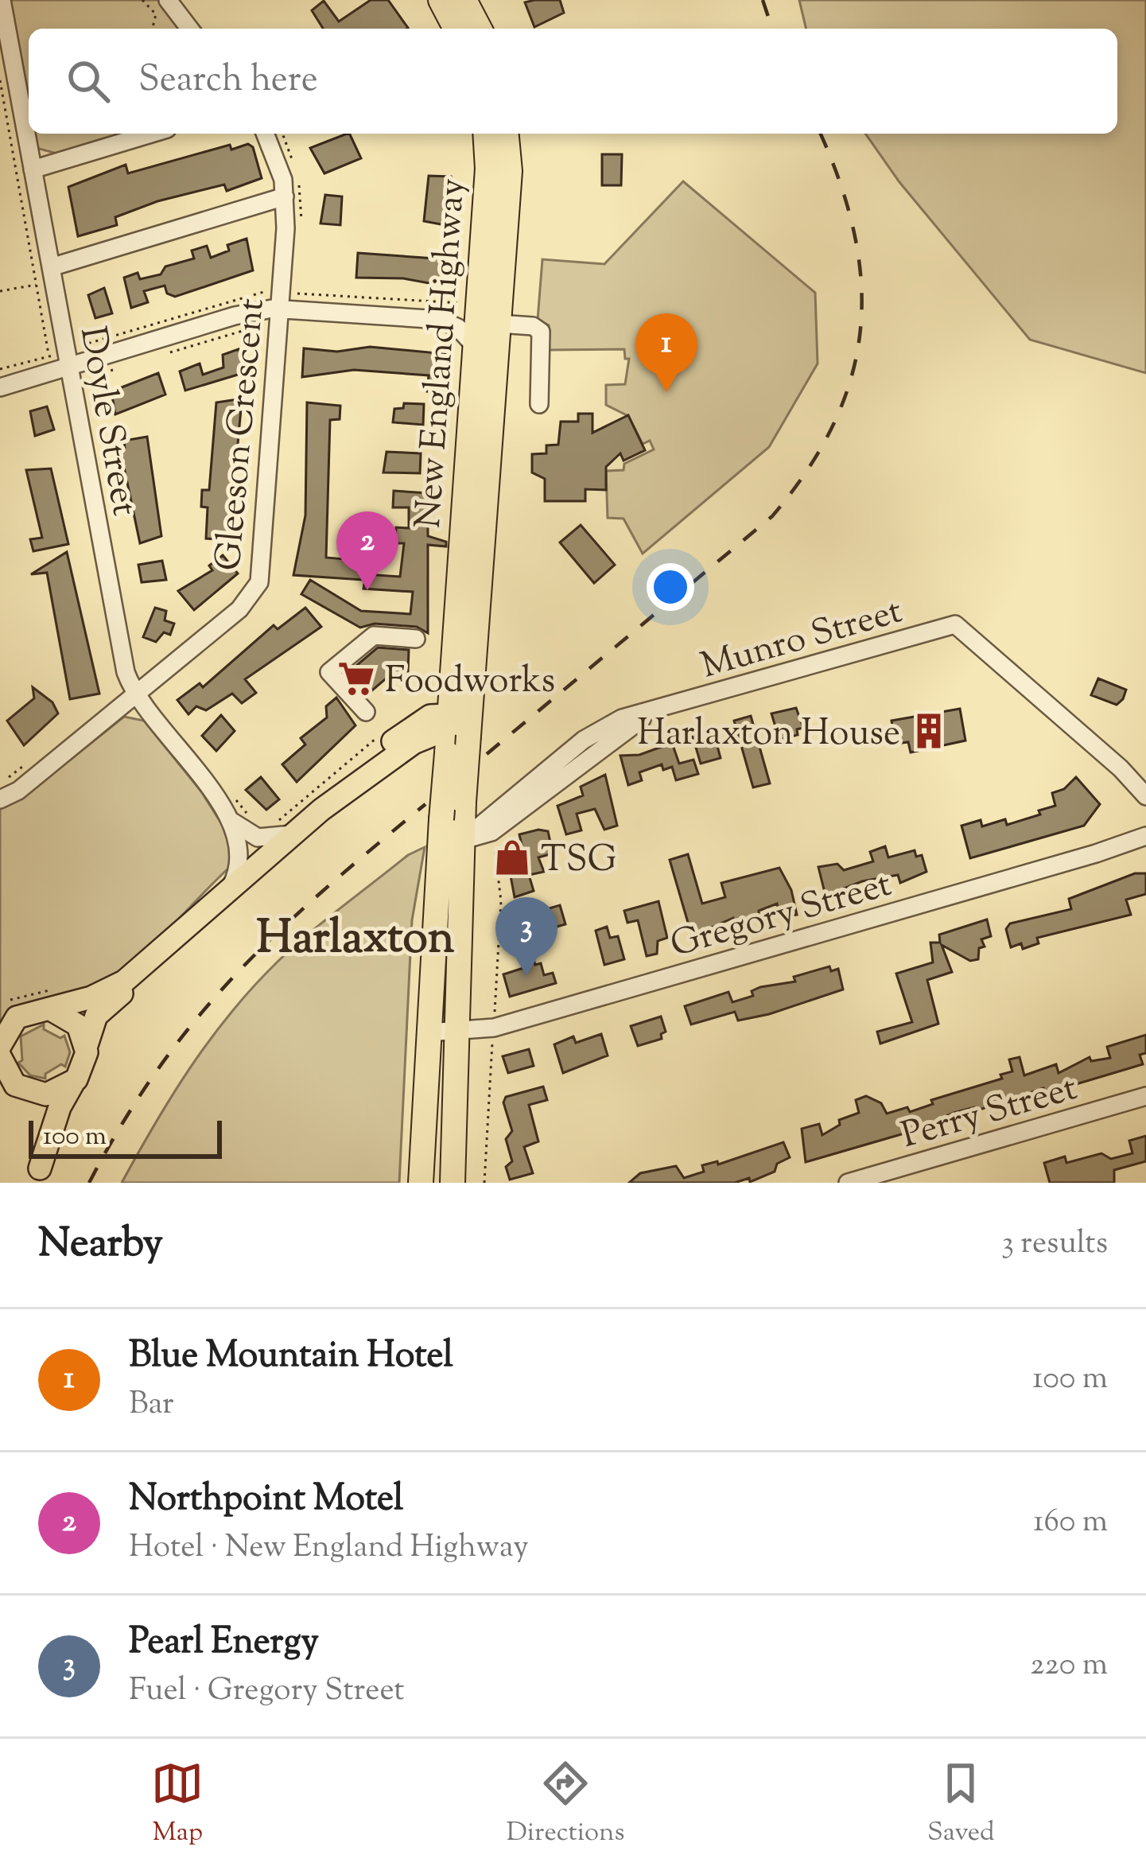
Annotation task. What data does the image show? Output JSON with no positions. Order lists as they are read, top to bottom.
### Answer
{
  "streets": {
    "highway": ["New England Highway"],
    "street": [
      "Doyle Street",
      "Gleeson Crescent",
      "Munro Street",
      "Gregory Street",
      "Perry Street"
    ]
  },
  "crossings": [
    ["Doyle Street", "Gleeson Crescent"]
  ],
  "districts": ["Harlaxton"],
  "places": {
    "supermarket": ["Foodworks"],
    "building": ["Harlaxton House"],
    "shop": ["TSG"]
  },
  "scale_bar": "100 m",
  "page": {
    "search": "Search here",
    "pins": ["1", "2", "3"],
    "scale": "100 m",
    "heading": ["Nearby", "3 results"],
    "list": [
      {
        "mark": "1",
        "name": "Blue Mountain Hotel",
        "note": "Bar",
        "value": "100 m"
      },
      {
        "mark": "2",
        "name": "Northpoint Motel",
        "note": "Hotel · New England Highway",
        "value": "160 m"
      },
      {
        "mark": "3",
        "name": "Pearl Energy",
        "note": "Fuel · Gregory Street",
        "value": "220 m"
      }
    ],
    "nav": ["Map", "Directions", "Saved"]
  }
}
